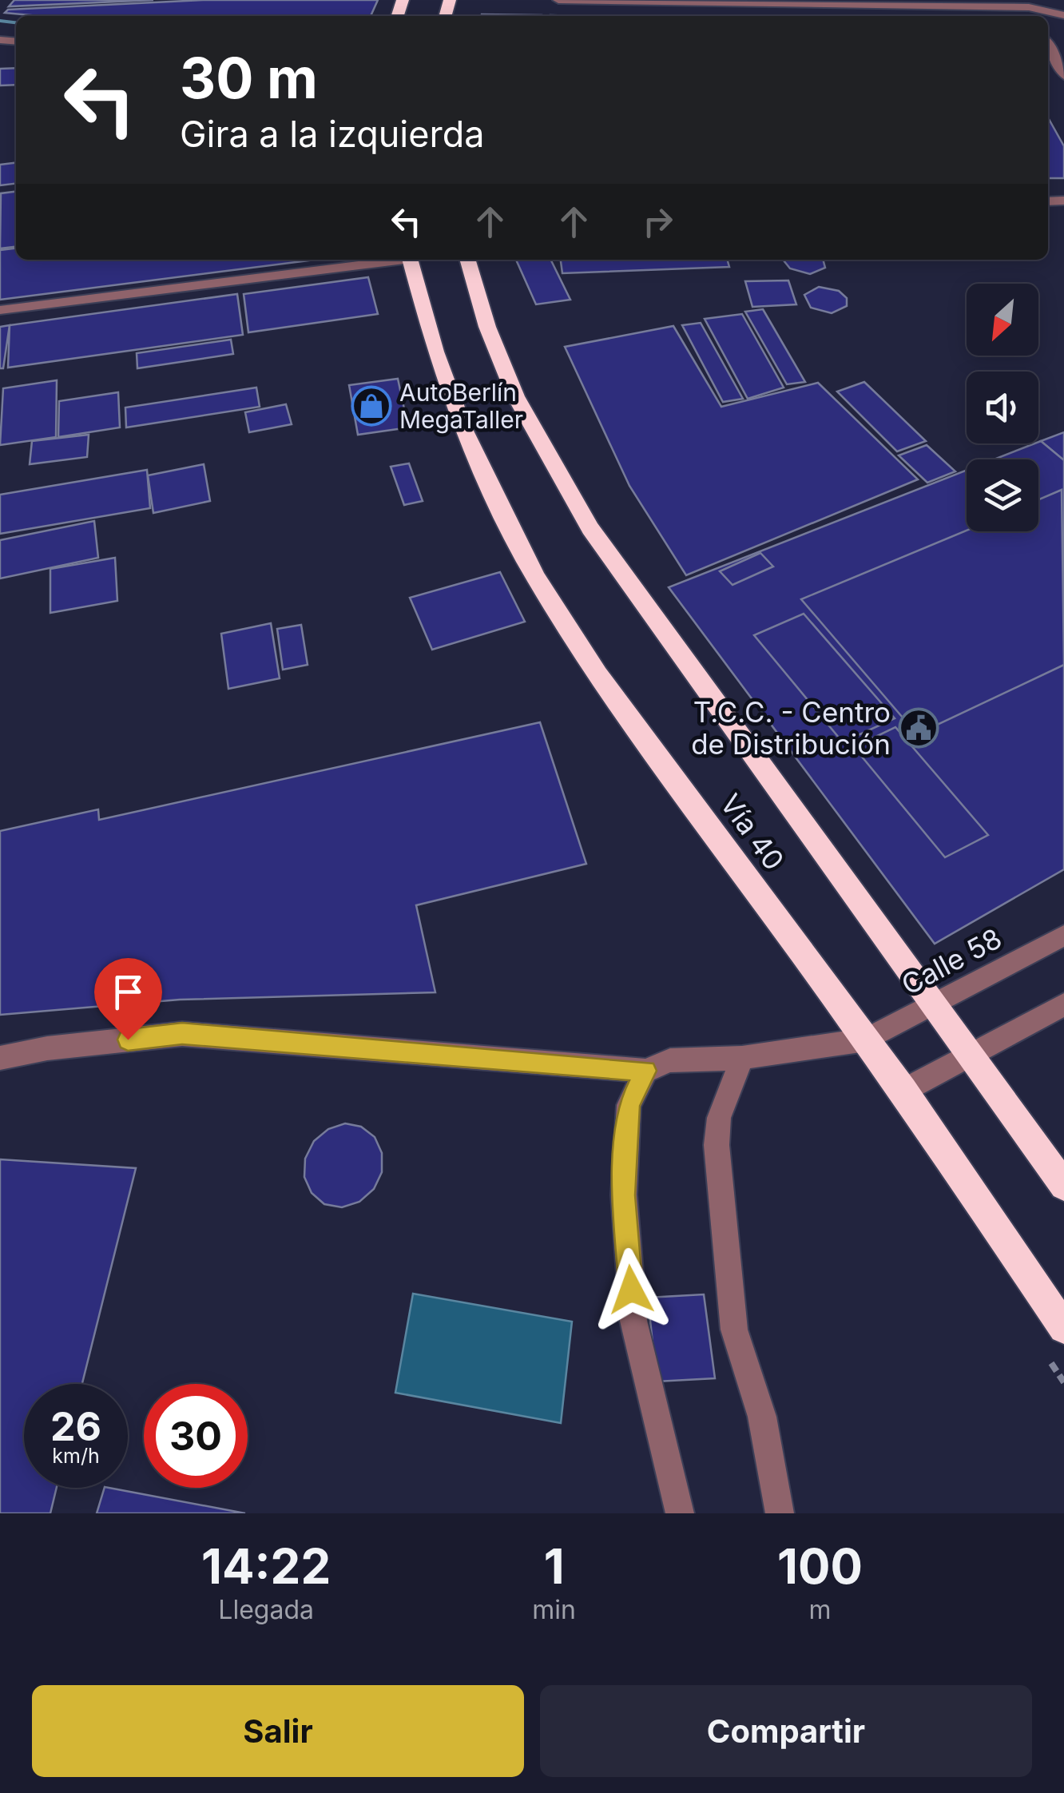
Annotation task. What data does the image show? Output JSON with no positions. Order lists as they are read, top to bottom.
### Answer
{
  "streets": {
    "highway": ["Vía 40"],
    "street": ["Calle 58"]
  },
  "crossings": [
    ["Vía 40", "Calle 58"]
  ],
  "places": {
    "shop": ["AutoBerlín MegaTaller"],
    "public building": ["T.C.C. - Centro de Distribución"]
  },
  "north": "bottom left",
  "page": {
    "turn": ["30 m", "Gira a la izquierda"],
    "speed": "26 km/h",
    "limit": "30",
    "eta": [
      "14:22",
      "Llegada",
      "1",
      "min",
      "100",
      "m"
    ],
    "buttons": ["Salir", "Compartir"]
  }
}
